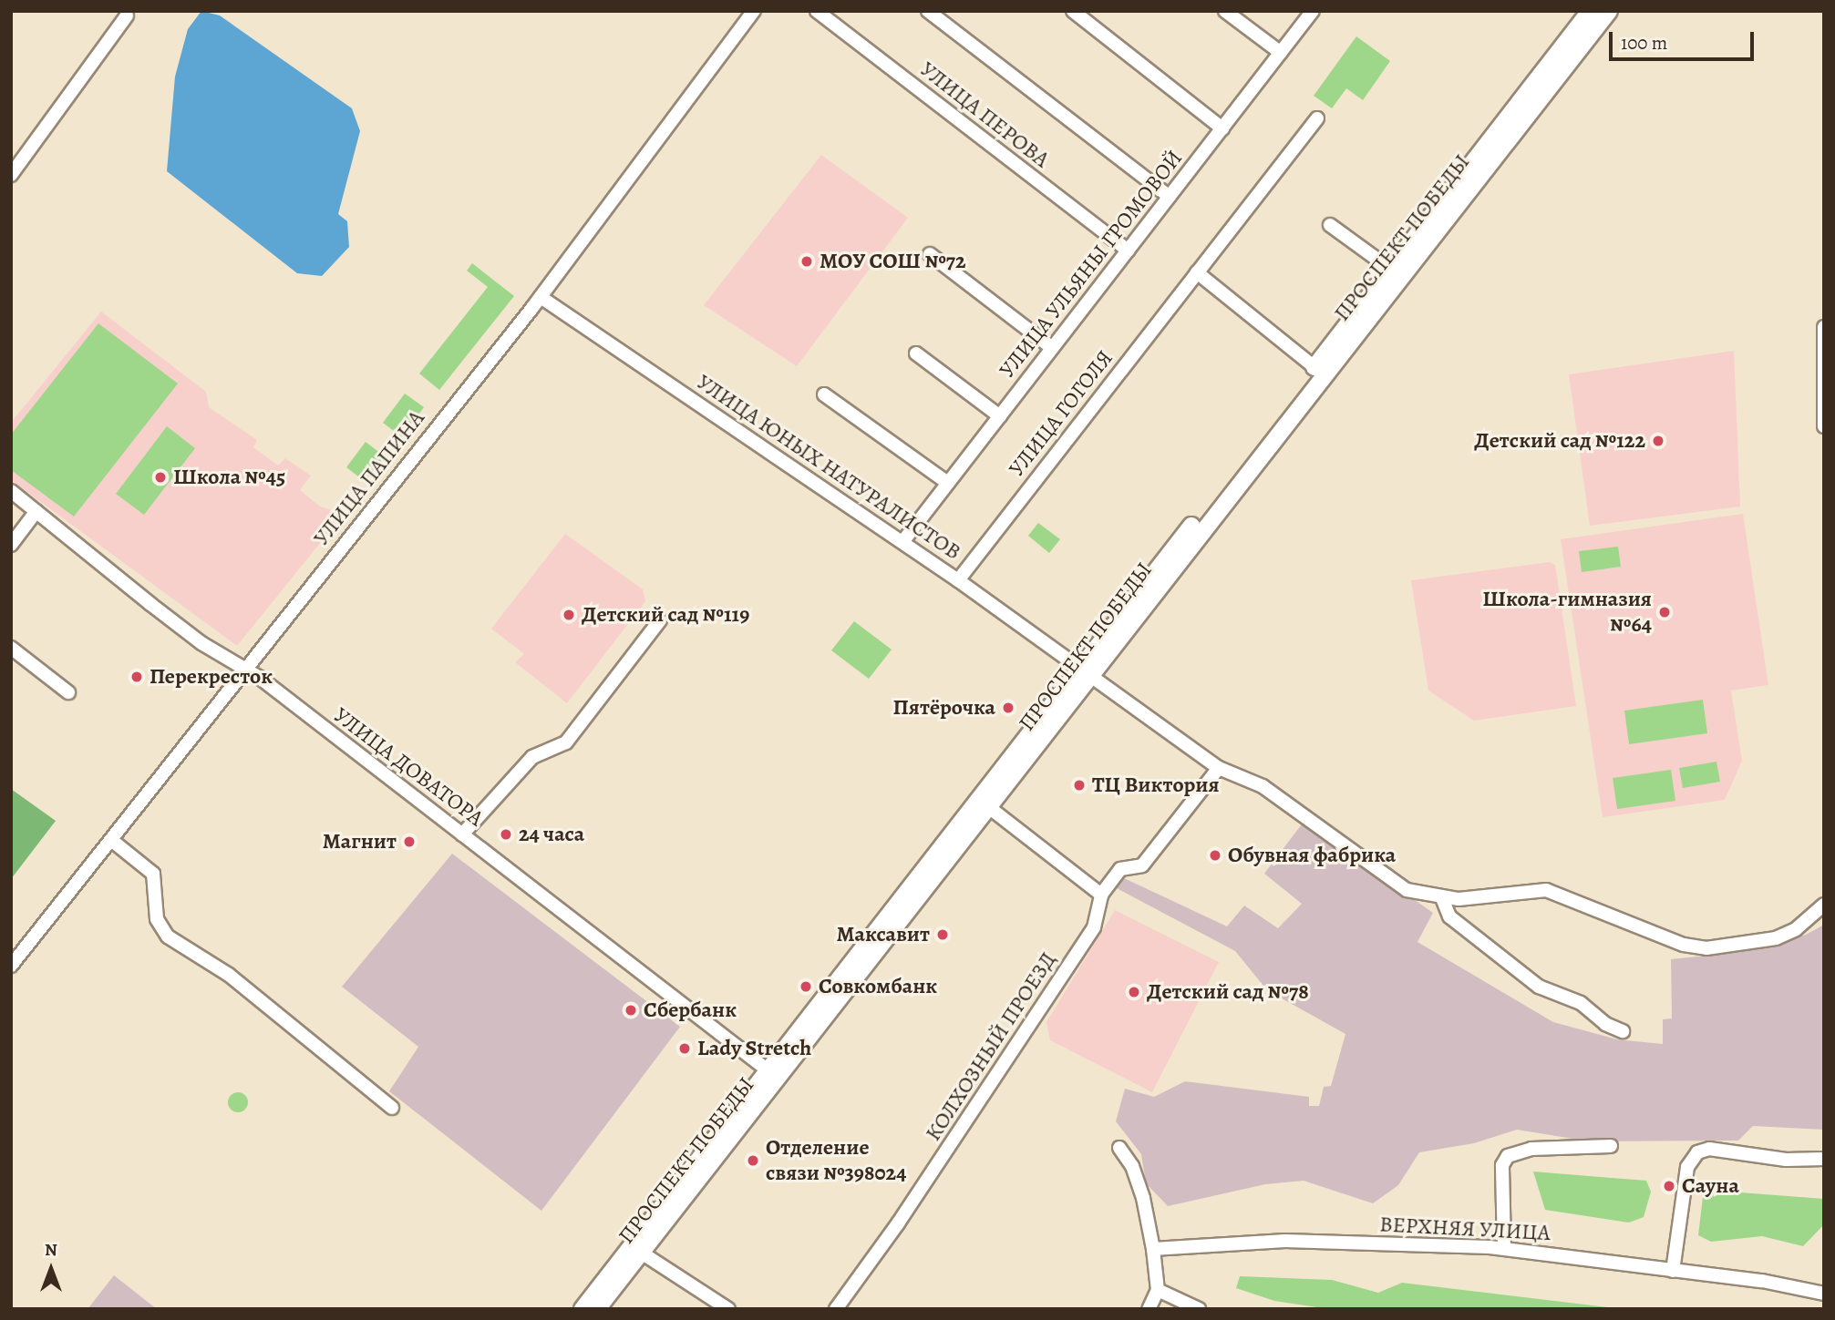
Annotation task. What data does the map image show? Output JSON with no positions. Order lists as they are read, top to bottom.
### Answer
{
  "streets": {
    "main road": ["ПРОСПЕКТ ПОБЕДЫ"],
    "street": [
      "УЛИЦА ПЕРОВА",
      "УЛИЦА УЛЬЯНЫ ГРОМОВОЙ",
      "УЛИЦА ГОГОЛЯ",
      "УЛИЦА ЮНЫХ НАТУРАЛИСТОВ",
      "УЛИЦА ПАПИНА",
      "УЛИЦА ДОВАТОРА",
      "КОЛХОЗНЫЙ ПРОЕЗД",
      "ВЕРХНЯЯ УЛИЦА"
    ]
  },
  "crossings": [
    ["УЛИЦА ПЕРОВА", "УЛИЦА УЛЬЯНЫ ГРОМОВОЙ"],
    ["ПРОСПЕКТ ПОБЕДЫ", "УЛИЦА ЮНЫХ НАТУРАЛИСТОВ"],
    ["ПРОСПЕКТ ПОБЕДЫ", "УЛИЦА ДОВАТОРА"],
    ["УЛИЦА УЛЬЯНЫ ГРОМОВОЙ", "УЛИЦА ЮНЫХ НАТУРАЛИСТОВ"],
    ["УЛИЦА ГОГОЛЯ", "УЛИЦА ЮНЫХ НАТУРАЛИСТОВ"],
    ["УЛИЦА ЮНЫХ НАТУРАЛИСТОВ", "УЛИЦА ПАПИНА"],
    ["УЛИЦА ЮНЫХ НАТУРАЛИСТОВ", "КОЛХОЗНЫЙ ПРОЕЗД"],
    ["УЛИЦА ПАПИНА", "УЛИЦА ДОВАТОРА"]
  ],
  "places": [
    "МОУ СОШ №72",
    "Детский сад №122",
    "Школа №45",
    "Школа-гимназия №64",
    "Детский сад №119",
    "Перекресток",
    "Пятёрочка",
    "ТЦ Виктория",
    "24 часа",
    "Магнит",
    "Обувная фабрика",
    "Максавит",
    "Совкомбанк",
    "Детский сад №78",
    "Сбербанк",
    "Lady Stretch",
    "Отделение связи №398024",
    "Сауна"
  ],
  "scale_bar": "100 m",
  "north": "top"
}
